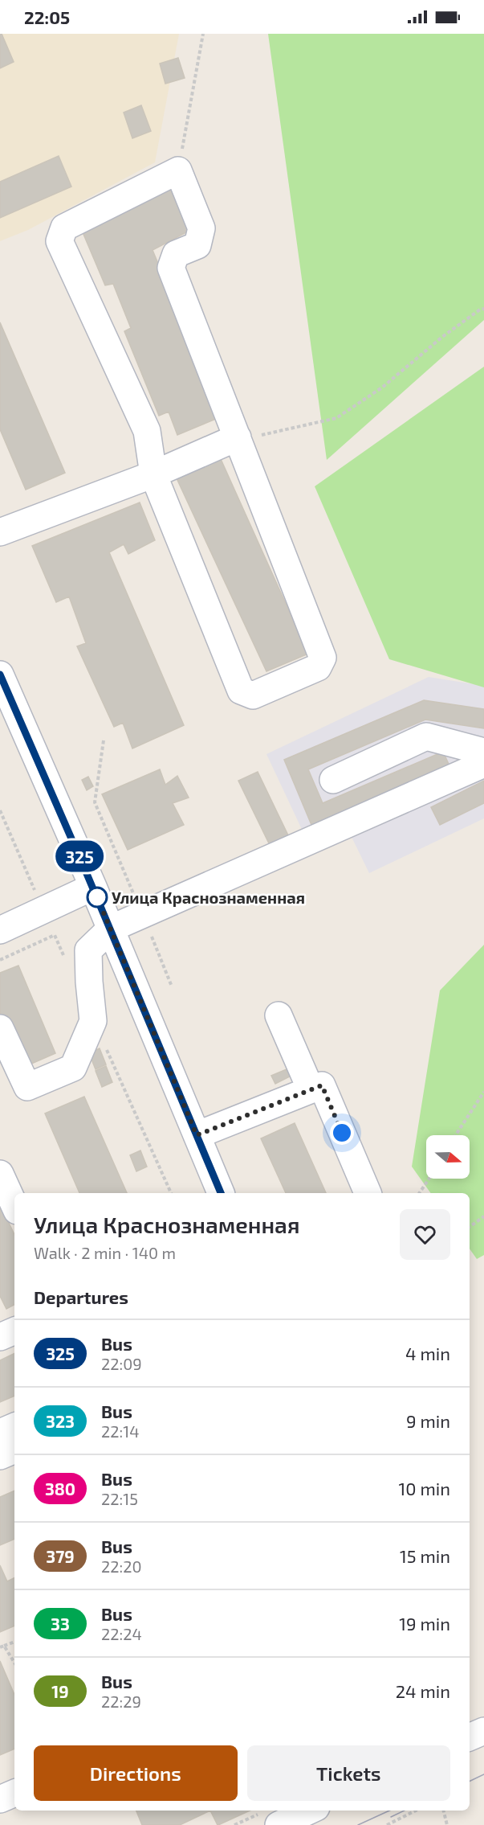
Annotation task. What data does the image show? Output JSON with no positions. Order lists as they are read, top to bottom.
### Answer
{
  "places": ["Улица Краснознаменная"],
  "lines": ["bus line 325"],
  "north": "right",
  "page": {
    "status": "22:05",
    "on_map": "325",
    "heading": [
      ["Улица Краснознаменная", "Walk · 2 min · 140 m"],
      "Departures"
    ],
    "list": [
      {
        "mark": "325",
        "name": "Bus",
        "note": "22:09",
        "value": "4 min"
      },
      {
        "mark": "323",
        "name": "Bus",
        "note": "22:14",
        "value": "9 min"
      },
      {
        "mark": "380",
        "name": "Bus",
        "note": "22:15",
        "value": "10 min"
      },
      {
        "mark": "379",
        "name": "Bus",
        "note": "22:20",
        "value": "15 min"
      },
      {
        "mark": "33",
        "name": "Bus",
        "note": "22:24",
        "value": "19 min"
      },
      {
        "mark": "19",
        "name": "Bus",
        "note": "22:29",
        "value": "24 min"
      }
    ],
    "buttons": ["Directions", "Tickets"]
  }
}
